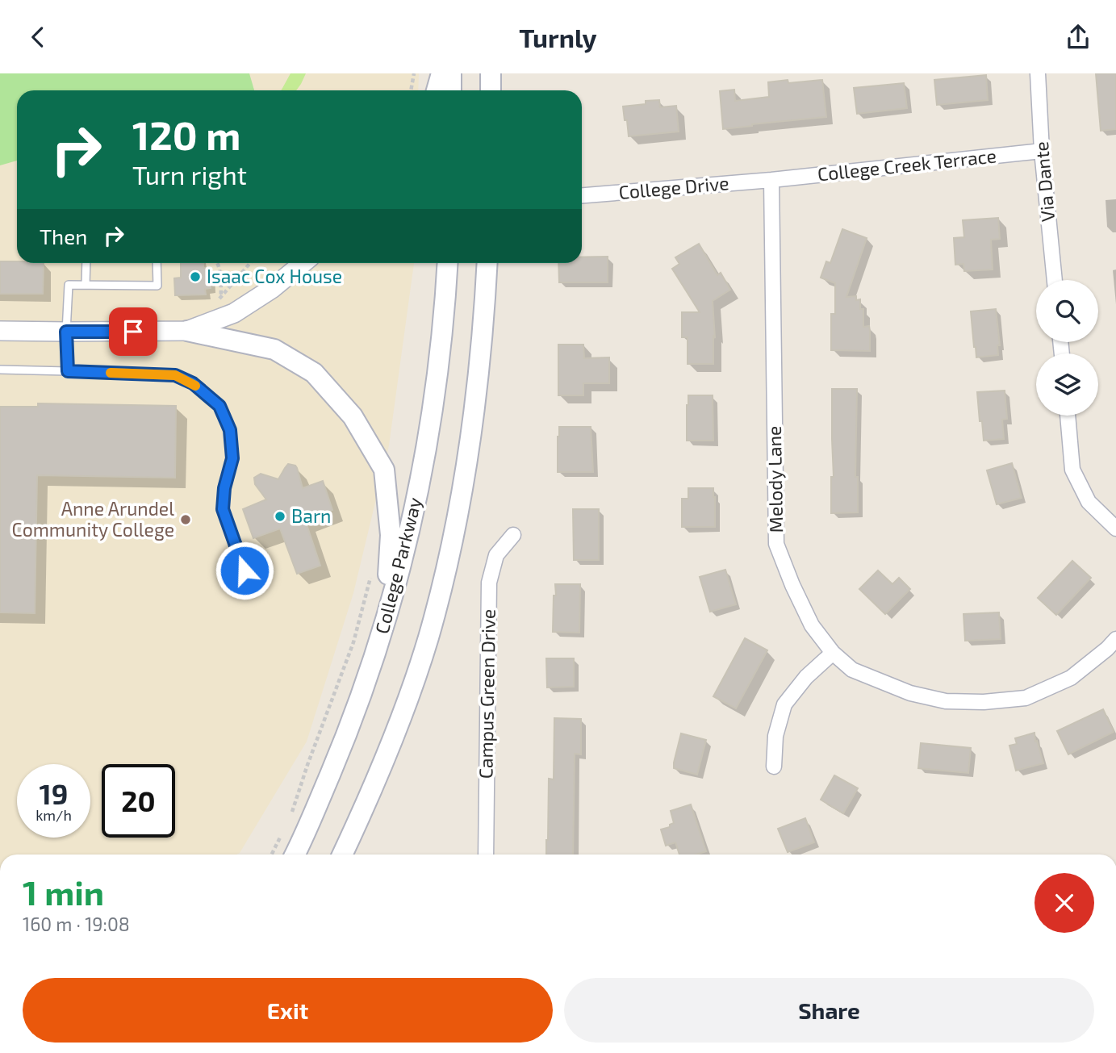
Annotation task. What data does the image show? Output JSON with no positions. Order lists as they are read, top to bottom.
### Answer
{
  "streets": {
    "main road": ["College Parkway"],
    "street": [
      "College Creek Terrace",
      "Via Dante",
      "College Drive",
      "Melody Lane",
      "Campus Green Drive"
    ]
  },
  "crossings": [
    ["College Creek Terrace", "Via Dante"],
    ["College Creek Terrace", "College Drive"],
    ["College Creek Terrace", "Melody Lane"],
    ["College Drive", "Melody Lane"]
  ],
  "places": ["Isaac Cox House", "Barn", "Anne Arundel Community College"],
  "page": {
    "header": "Turnly",
    "turn": ["120 m", "Turn right"],
    "then": "Then",
    "speed": "19 km/h",
    "limit": "20",
    "heading": ["1 min", "160 m · 19:08"],
    "buttons": ["Exit", "Share"]
  }
}
